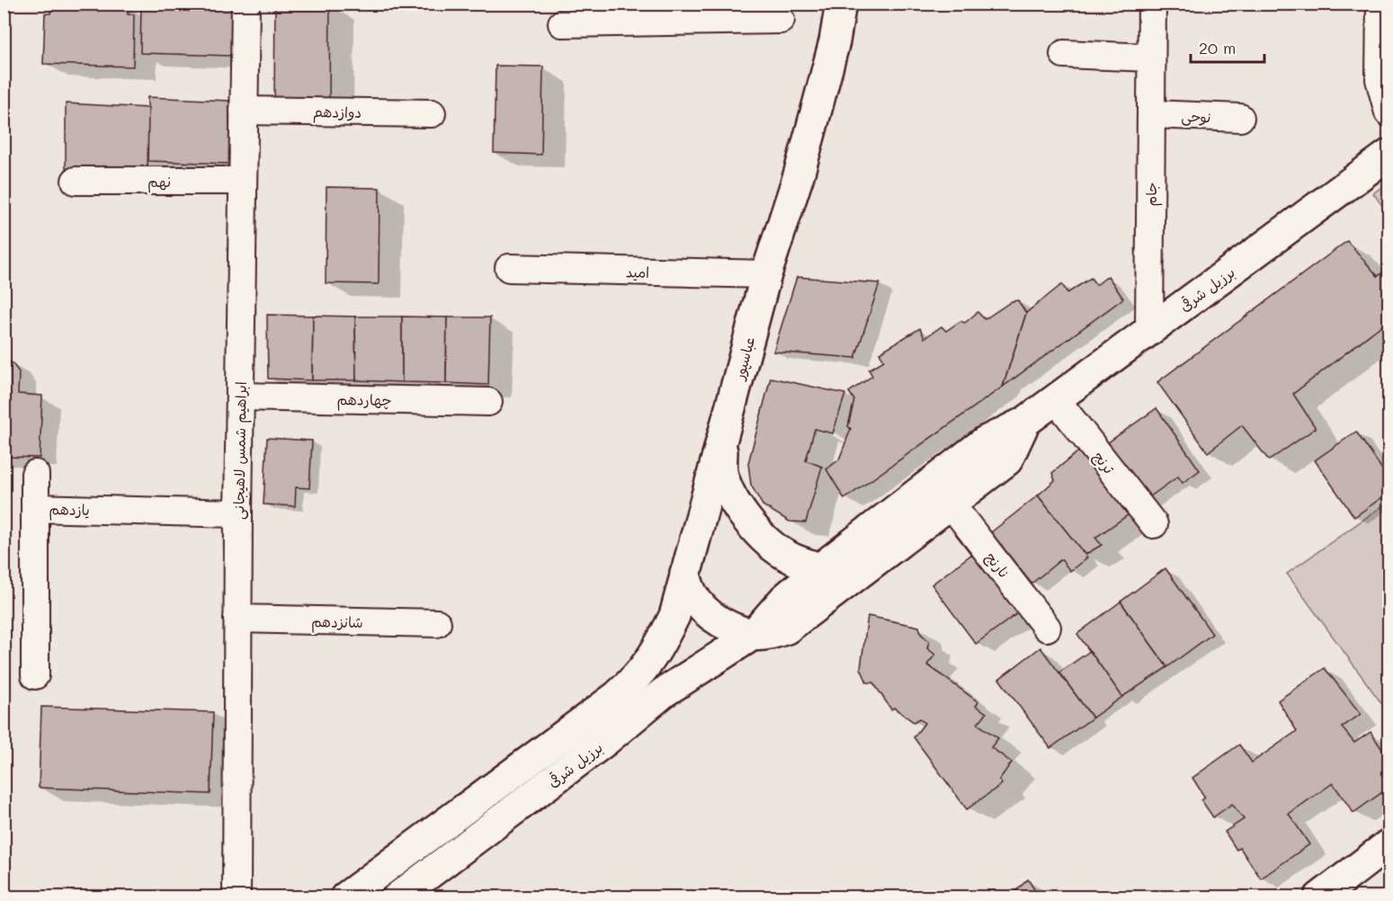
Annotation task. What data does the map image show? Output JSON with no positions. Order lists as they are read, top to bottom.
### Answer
{
  "streets": {
    "main road": ["برزیل شرقی", "عباسپور"],
    "street": [
      "دوازدهم",
      "نوحی",
      "نهم",
      "جام",
      "امید",
      "چهاردهم",
      "ابراهیم شمس لاهیجانی",
      "ترنج",
      "یازدهم",
      "نارنج",
      "شانزدهم"
    ]
  },
  "crossings": [
    ["دوازدهم", "ابراهیم شمس لاهیجانی"],
    ["نوحی", "جام"],
    ["نهم", "ابراهیم شمس لاهیجانی"],
    ["جام", "برزیل شرقی"],
    ["امید", "عباسپور"],
    ["برزیل شرقی", "عباسپور"],
    ["برزیل شرقی", "ترنج"],
    ["برزیل شرقی", "نارنج"],
    ["چهاردهم", "ابراهیم شمس لاهیجانی"],
    ["ابراهیم شمس لاهیجانی", "یازدهم"],
    ["ابراهیم شمس لاهیجانی", "شانزدهم"]
  ],
  "scale_bar": "20 m"
}
